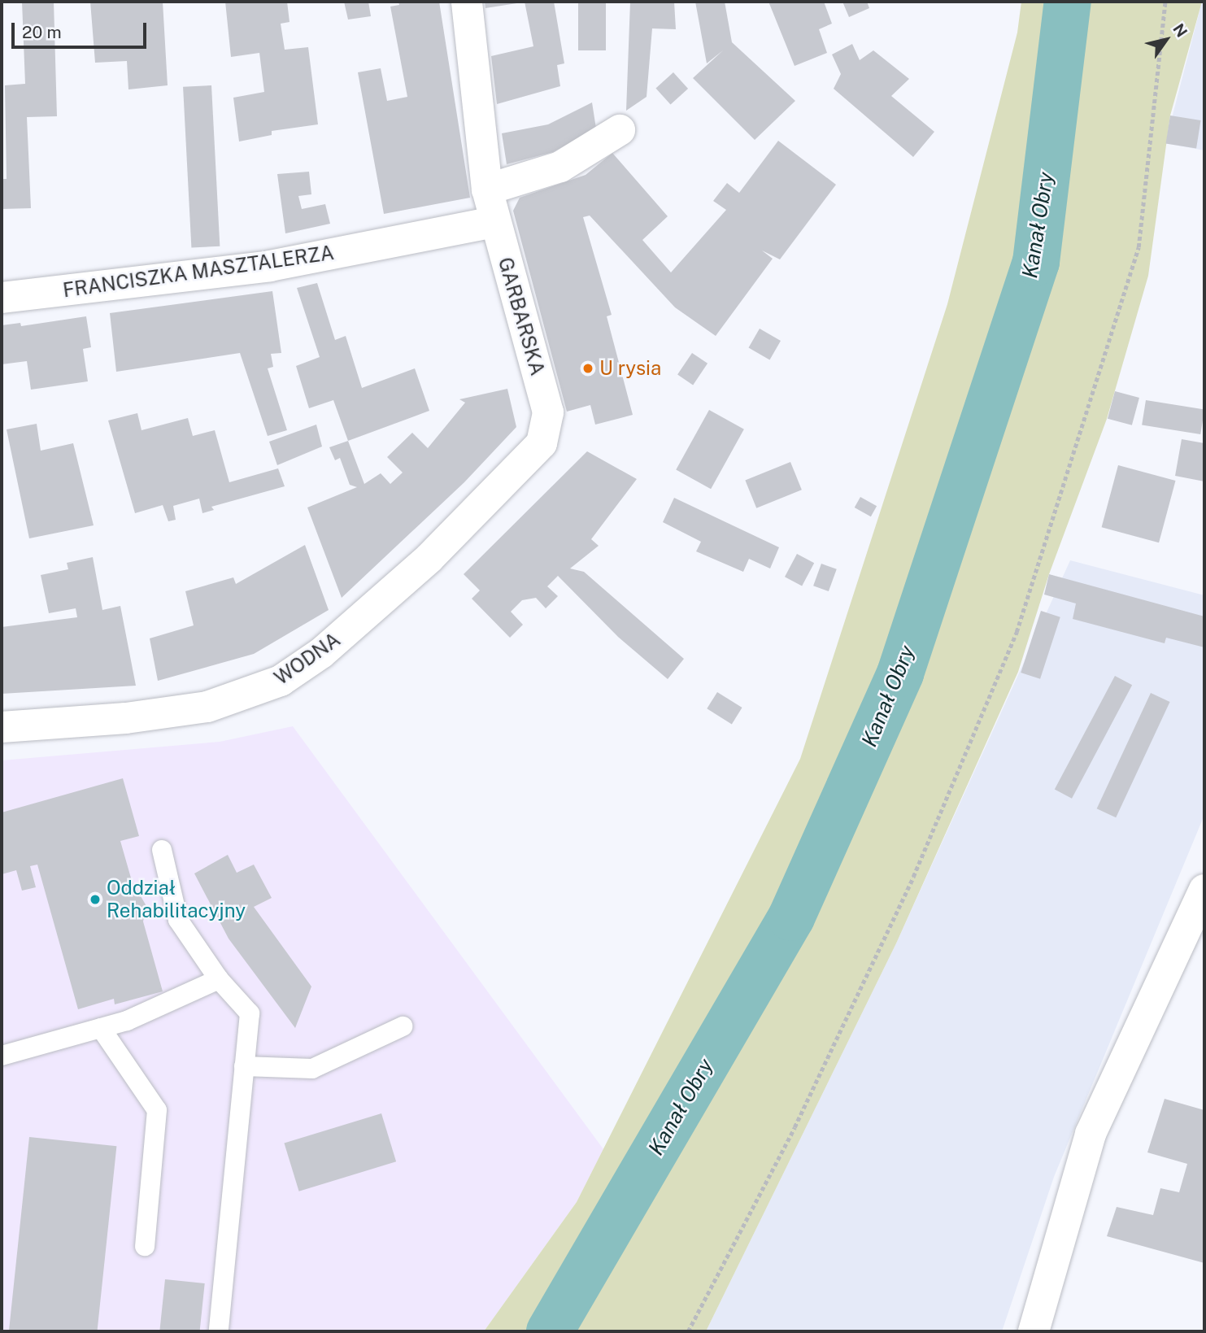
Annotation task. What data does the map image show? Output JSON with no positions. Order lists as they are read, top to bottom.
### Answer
{
  "streets": {
    "street": ["FRANCISZKA MASZTALERZA", "GARBARSKA", "WODNA"]
  },
  "crossings": [
    ["FRANCISZKA MASZTALERZA", "GARBARSKA"],
    ["GARBARSKA", "WODNA"]
  ],
  "water": ["Kanał Obry"],
  "places": ["U rysia", "Oddział Rehabilitacyjny"],
  "scale_bar": "20 m",
  "north": "top right"
}
